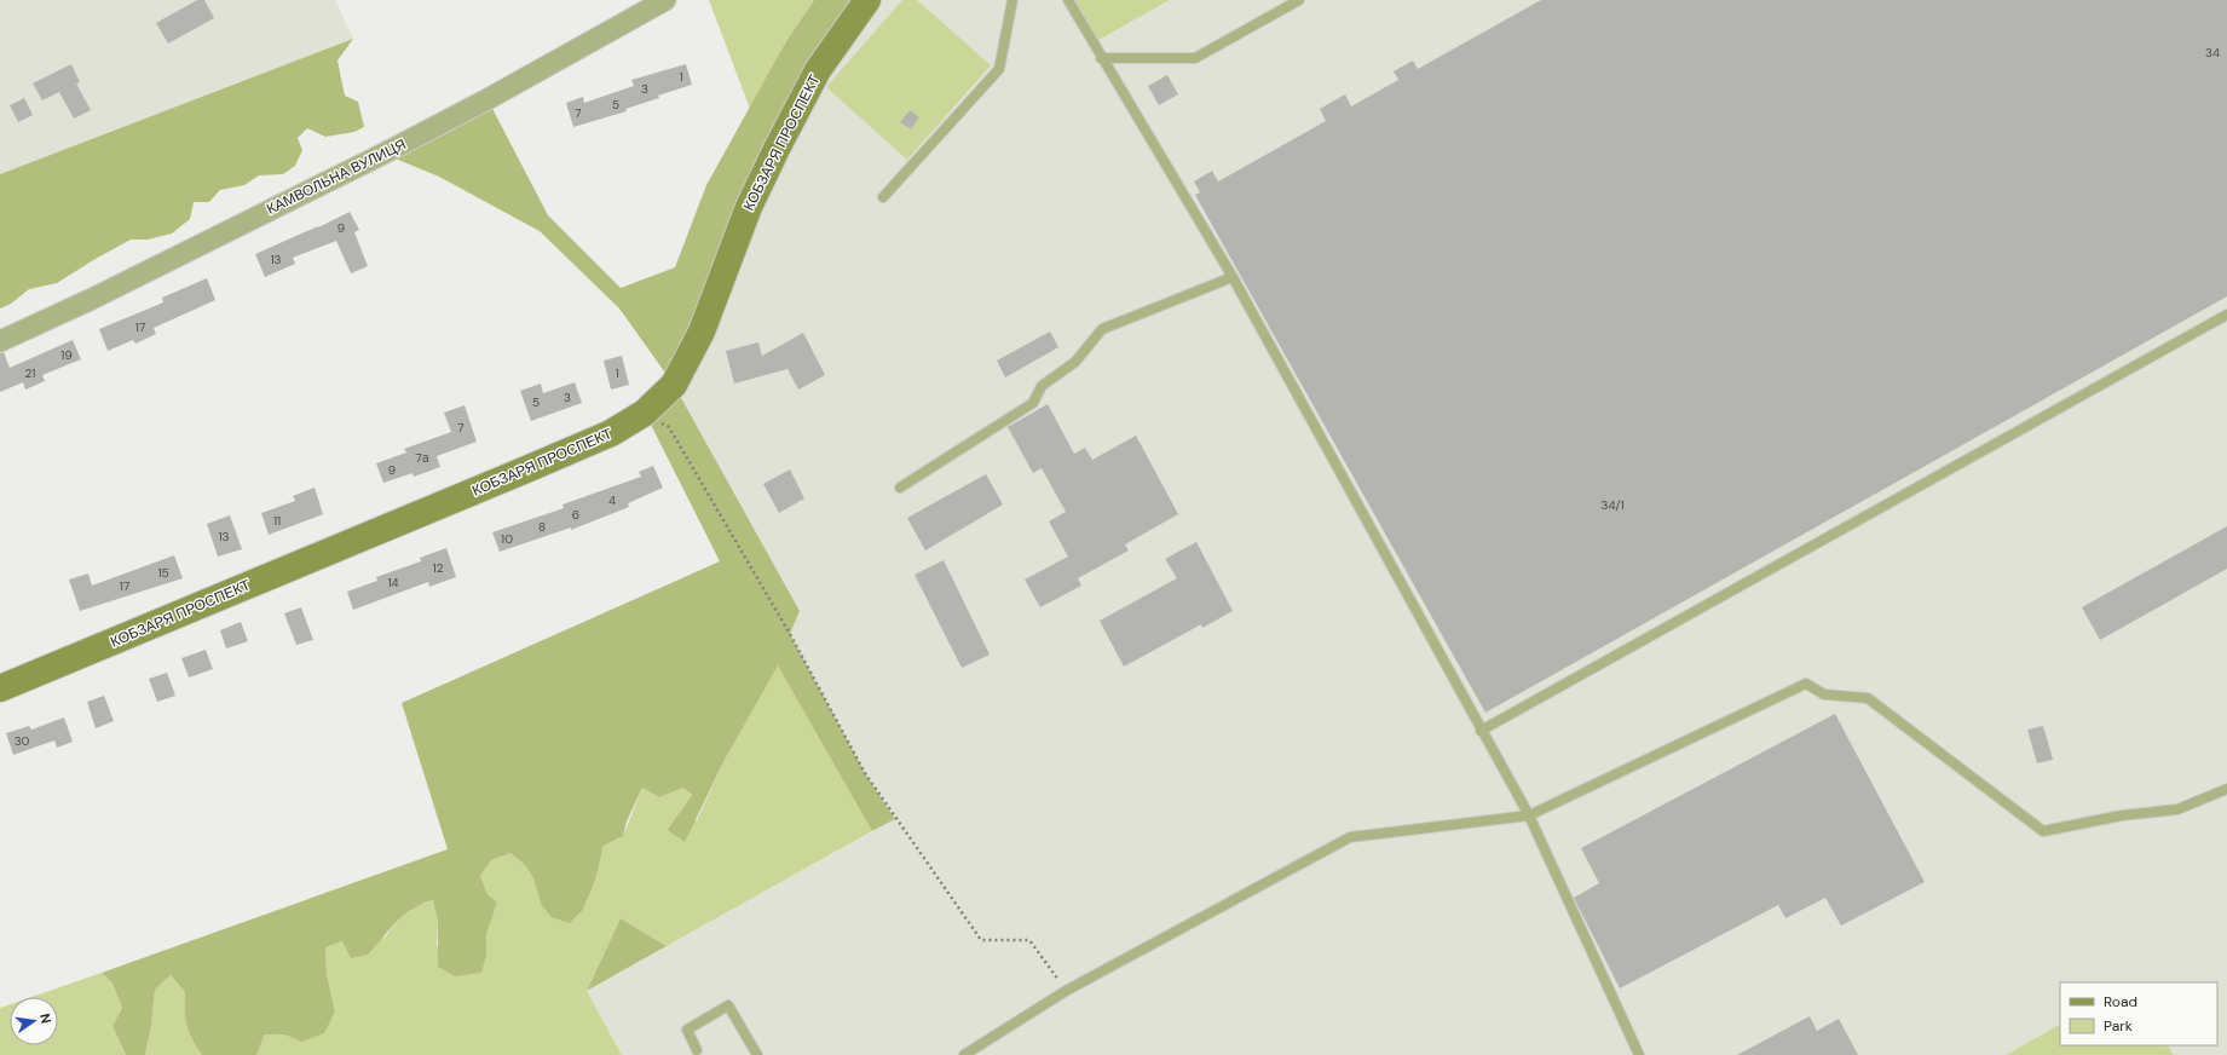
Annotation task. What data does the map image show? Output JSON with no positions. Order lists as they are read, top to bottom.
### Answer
{
  "streets": {
    "main road": ["КОБЗАРЯ ПРОСПЕКТ"],
    "street": ["КАМВОЛЬНА ВУЛИЦЯ"]
  },
  "house_numbers": [
    "34",
    "1",
    "3",
    "5",
    "7",
    "9",
    "13",
    "17",
    "19",
    "21",
    "1",
    "3",
    "5",
    "7",
    "7а",
    "9",
    "4",
    "34/1",
    "6",
    "11",
    "8",
    "13",
    "10",
    "12",
    "15",
    "14",
    "17",
    "30"
  ],
  "legend": ["Road", "Park"],
  "north": "right"
}
